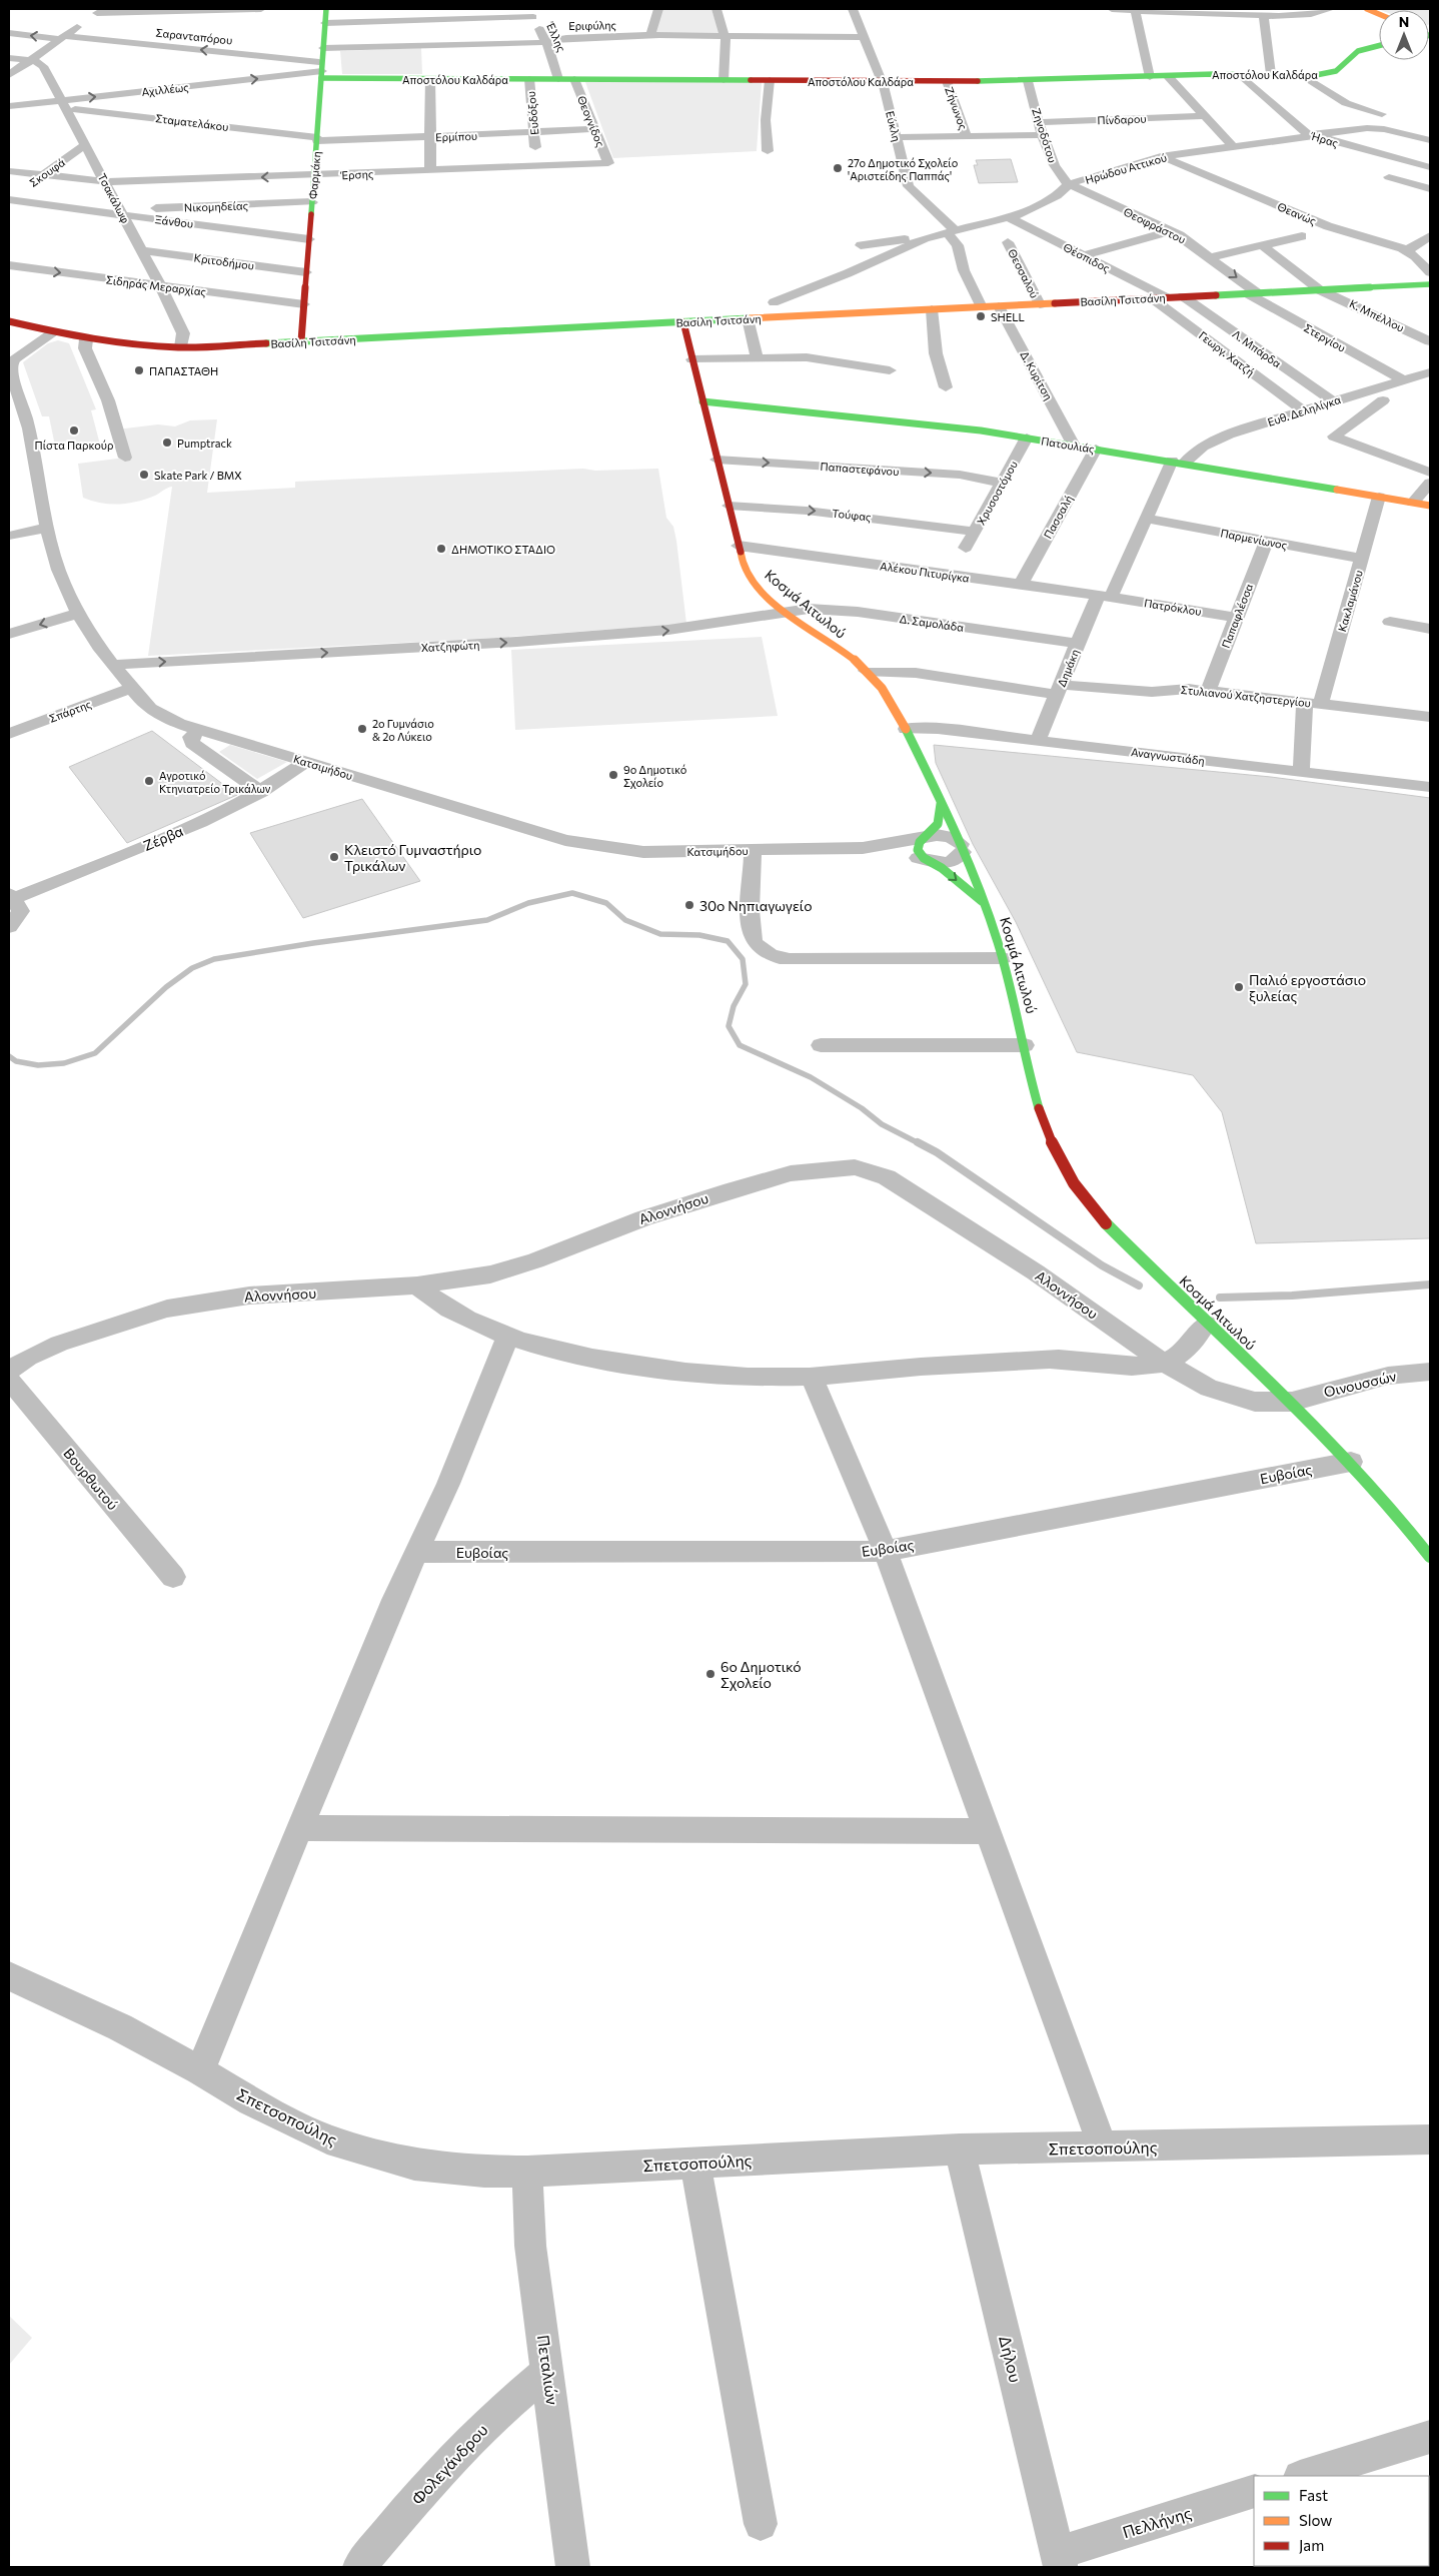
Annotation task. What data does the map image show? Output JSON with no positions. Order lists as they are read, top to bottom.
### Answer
{
  "streets": {
    "street": [
      "Εριφύλης",
      "Σαρανταπόρου",
      "Έλλης",
      "Αποστόλου Καλδάρα",
      "Αχιλλέως",
      "Ζήνωνος",
      "Ευδόξου",
      "Πίνδαρου",
      "Θεογνίδος",
      "Σταματελάκου",
      "Εύκλη",
      "Ζηνοδότου",
      "Ερμίπου",
      "Ήρας",
      "Ηρώδου Αττικού",
      "Σκουφά",
      "Έρσης",
      "Φαρμάκη",
      "Τσακάλωφ",
      "Νικομηδείας",
      "Θεανώς",
      "Ξάνθου",
      "Θεοφράστου",
      "Θέσπιδος",
      "Κριτοδήμου",
      "Θεσσαλού",
      "Σιδηράς Μεραρχίας",
      "Βασίλη Τσιτσάνη",
      "Κ. Μπέλλου",
      "Στεργίου",
      "Λ. Μπάρδα",
      "Γεωργ. Χατζή",
      "Δ. Κυρίτση",
      "Ευθ. Δεληλίγκα",
      "Πατουλιάς",
      "Παπαστεφάνου",
      "Χρυσοστόμου",
      "Τούφας",
      "Πασσαλή",
      "Παρμενίωνος",
      "Αλέκου Πιτυρίγκα",
      "Κακλαμάνου",
      "Κοσμά Αιτωλού",
      "Πατρόκλου",
      "Παπαφλέσσα",
      "Δ. Σαμολάδα",
      "Χατζηφώτη",
      "Δημάκη",
      "Στυλιανού Χατζηστεργίου",
      "Σπάρτης",
      "Αναγνωστιάδη",
      "Κατσιμήδου",
      "Ζέρβα",
      "Αλοννήσου",
      "Οινουσσών",
      "Ευβοίας",
      "Βουρθωτού",
      "Σπετσοπούλης",
      "Δήλου",
      "Πεταλιών",
      "Φολεγάνδρου",
      "Πελλήνης"
    ]
  },
  "crossings": [
    ["Εριφύλης", "Έλλης"],
    ["Εριφύλης", "Εύκλη"],
    ["Εριφύλης", "Φαρμάκη"],
    ["Σαρανταπόρου", "Αποστόλου Καλδάρα"],
    ["Σαρανταπόρου", "Αχιλλέως"],
    ["Σαρανταπόρου", "Φαρμάκη"],
    ["Έλλης", "Αποστόλου Καλδάρα"],
    ["Αποστόλου Καλδάρα", "Αχιλλέως"],
    ["Αποστόλου Καλδάρα", "Ζήνωνος"],
    ["Αποστόλου Καλδάρα", "Ευδόξου"],
    ["Αποστόλου Καλδάρα", "Θεογνίδος"],
    ["Αποστόλου Καλδάρα", "Εύκλη"],
    ["Αποστόλου Καλδάρα", "Ζηνοδότου"],
    ["Αποστόλου Καλδάρα", "Ήρας"],
    ["Αποστόλου Καλδάρα", "Φαρμάκη"],
    ["Αχιλλέως", "Σταματελάκου"],
    ["Αχιλλέως", "Φαρμάκη"],
    ["Αχιλλέως", "Τσακάλωφ"],
    ["Ευδόξου", "Ερμίπου"],
    ["Πίνδαρου", "Ζηνοδότου"],
    ["Θεογνίδος", "Ερμίπου"],
    ["Θεογνίδος", "Έρσης"],
    ["Σταματελάκου", "Ερμίπου"],
    ["Σταματελάκου", "Φαρμάκη"],
    ["Σταματελάκου", "Τσακάλωφ"],
    ["Εύκλη", "Ηρώδου Αττικού"],
    ["Εύκλη", "Βασίλη Τσιτσάνη"],
    ["Ζηνοδότου", "Ηρώδου Αττικού"],
    ["Ζηνοδότου", "Θεοφράστου"],
    ["Ερμίπου", "Φαρμάκη"],
    ["Ήρας", "Ηρώδου Αττικού"],
    ["Ηρώδου Αττικού", "Θεανώς"],
    ["Ηρώδου Αττικού", "Θεοφράστου"],
    ["Ηρώδου Αττικού", "Θέσπιδος"],
    ["Σκουφά", "Έρσης"],
    ["Σκουφά", "Τσακάλωφ"],
    ["Σκουφά", "Ξάνθου"],
    ["Έρσης", "Φαρμάκη"],
    ["Έρσης", "Τσακάλωφ"],
    ["Έρσης", "Νικομηδείας"],
    ["Φαρμάκη", "Νικομηδείας"],
    ["Φαρμάκη", "Ξάνθου"],
    ["Φαρμάκη", "Κριτοδήμου"],
    ["Φαρμάκη", "Σιδηράς Μεραρχίας"],
    ["Φαρμάκη", "Βασίλη Τσιτσάνη"],
    ["Τσακάλωφ", "Νικομηδείας"],
    ["Τσακάλωφ", "Ξάνθου"],
    ["Τσακάλωφ", "Κριτοδήμου"],
    ["Τσακάλωφ", "Σιδηράς Μεραρχίας"],
    ["Τσακάλωφ", "Βασίλη Τσιτσάνη"],
    ["Νικομηδείας", "Ξάνθου"],
    ["Θεοφράστου", "Βασίλη Τσιτσάνη"],
    ["Θεοφράστου", "Στεργίου"],
    ["Θέσπιδος", "Βασίλη Τσιτσάνη"],
    ["Θεσσαλού", "Βασίλη Τσιτσάνη"],
    ["Βασίλη Τσιτσάνη", "Κ. Μπέλλου"],
    ["Βασίλη Τσιτσάνη", "Στεργίου"],
    ["Βασίλη Τσιτσάνη", "Λ. Μπάρδα"],
    ["Βασίλη Τσιτσάνη", "Γεωργ. Χατζή"],
    ["Βασίλη Τσιτσάνη", "Δ. Κυρίτση"],
    ["Βασίλη Τσιτσάνη", "Κοσμά Αιτωλού"],
    ["Στεργίου", "Ευθ. Δεληλίγκα"],
    ["Λ. Μπάρδα", "Ευθ. Δεληλίγκα"],
    ["Γεωργ. Χατζή", "Ευθ. Δεληλίγκα"],
    ["Δ. Κυρίτση", "Πατουλιάς"],
    ["Ευθ. Δεληλίγκα", "Πατουλιάς"],
    ["Ευθ. Δεληλίγκα", "Δημάκη"],
    ["Πατουλιάς", "Χρυσοστόμου"],
    ["Πατουλιάς", "Πασσαλή"],
    ["Πατουλιάς", "Κακλαμάνου"],
    ["Πατουλιάς", "Κοσμά Αιτωλού"],
    ["Πατουλιάς", "Δημάκη"],
    ["Παπαστεφάνου", "Χρυσοστόμου"],
    ["Παπαστεφάνου", "Κοσμά Αιτωλού"],
    ["Χρυσοστόμου", "Τούφας"],
    ["Τούφας", "Κοσμά Αιτωλού"],
    ["Πασσαλή", "Αλέκου Πιτυρίγκα"],
    ["Παρμενίωνος", "Κακλαμάνου"],
    ["Παρμενίωνος", "Παπαφλέσσα"],
    ["Παρμενίωνος", "Δημάκη"],
    ["Αλέκου Πιτυρίγκα", "Κοσμά Αιτωλού"],
    ["Αλέκου Πιτυρίγκα", "Πατρόκλου"],
    ["Αλέκου Πιτυρίγκα", "Δημάκη"],
    ["Κακλαμάνου", "Στυλιανού Χατζηστεργίου"],
    ["Κακλαμάνου", "Αναγνωστιάδη"],
    ["Κοσμά Αιτωλού", "Δ. Σαμολάδα"],
    ["Κοσμά Αιτωλού", "Χατζηφώτη"],
    ["Κοσμά Αιτωλού", "Στυλιανού Χατζηστεργίου"],
    ["Κοσμά Αιτωλού", "Αναγνωστιάδη"],
    ["Κοσμά Αιτωλού", "Αλοννήσου"],
    ["Κοσμά Αιτωλού", "Οινουσσών"],
    ["Κοσμά Αιτωλού", "Ευβοίας"],
    ["Πατρόκλου", "Παπαφλέσσα"],
    ["Πατρόκλου", "Δημάκη"],
    ["Παπαφλέσσα", "Στυλιανού Χατζηστεργίου"],
    ["Δ. Σαμολάδα", "Χατζηφώτη"],
    ["Δ. Σαμολάδα", "Δημάκη"],
    ["Χατζηφώτη", "Κατσιμήδου"],
    ["Δημάκη", "Στυλιανού Χατζηστεργίου"],
    ["Δημάκη", "Αναγνωστιάδη"],
    ["Σπάρτης", "Κατσιμήδου"],
    ["Κατσιμήδου", "Ζέρβα"],
    ["Αλοννήσου", "Οινουσσών"],
    ["Σπετσοπούλης", "Δήλου"],
    ["Σπετσοπούλης", "Πεταλιών"],
    ["Δήλου", "Πελλήνης"],
    ["Πεταλιών", "Φολεγάνδρου"]
  ],
  "one_way": ["Σιδηράς Μεραρχίας", "Χατζηφώτη"],
  "places": [
    "27ο Δημοτικό Σχολείο 'Αριστείδης Παππάς'",
    "SHELL",
    "ΠΑΠΑΣΤΑΘΗ",
    "Πίστα Παρκούρ",
    "Pumptrack",
    "Skate Park / BMX",
    "ΔΗΜΟΤΙΚΟ ΣΤΑΔΙΟ",
    "2ο Γυμνάσιο & 2ο Λύκειο",
    "9ο Δημοτικό Σχολείο",
    "Αγροτικό Κτηνιατρείο Τρικάλων",
    "Κλειστό Γυμναστήριο Τρικάλων",
    "30ο Νηπιαγωγείο",
    "Παλιό εργοστάσιο ξυλείας",
    "6ο Δημοτικό Σχολείο"
  ],
  "legend": ["Fast", "Slow", "Jam"],
  "north": "top"
}
